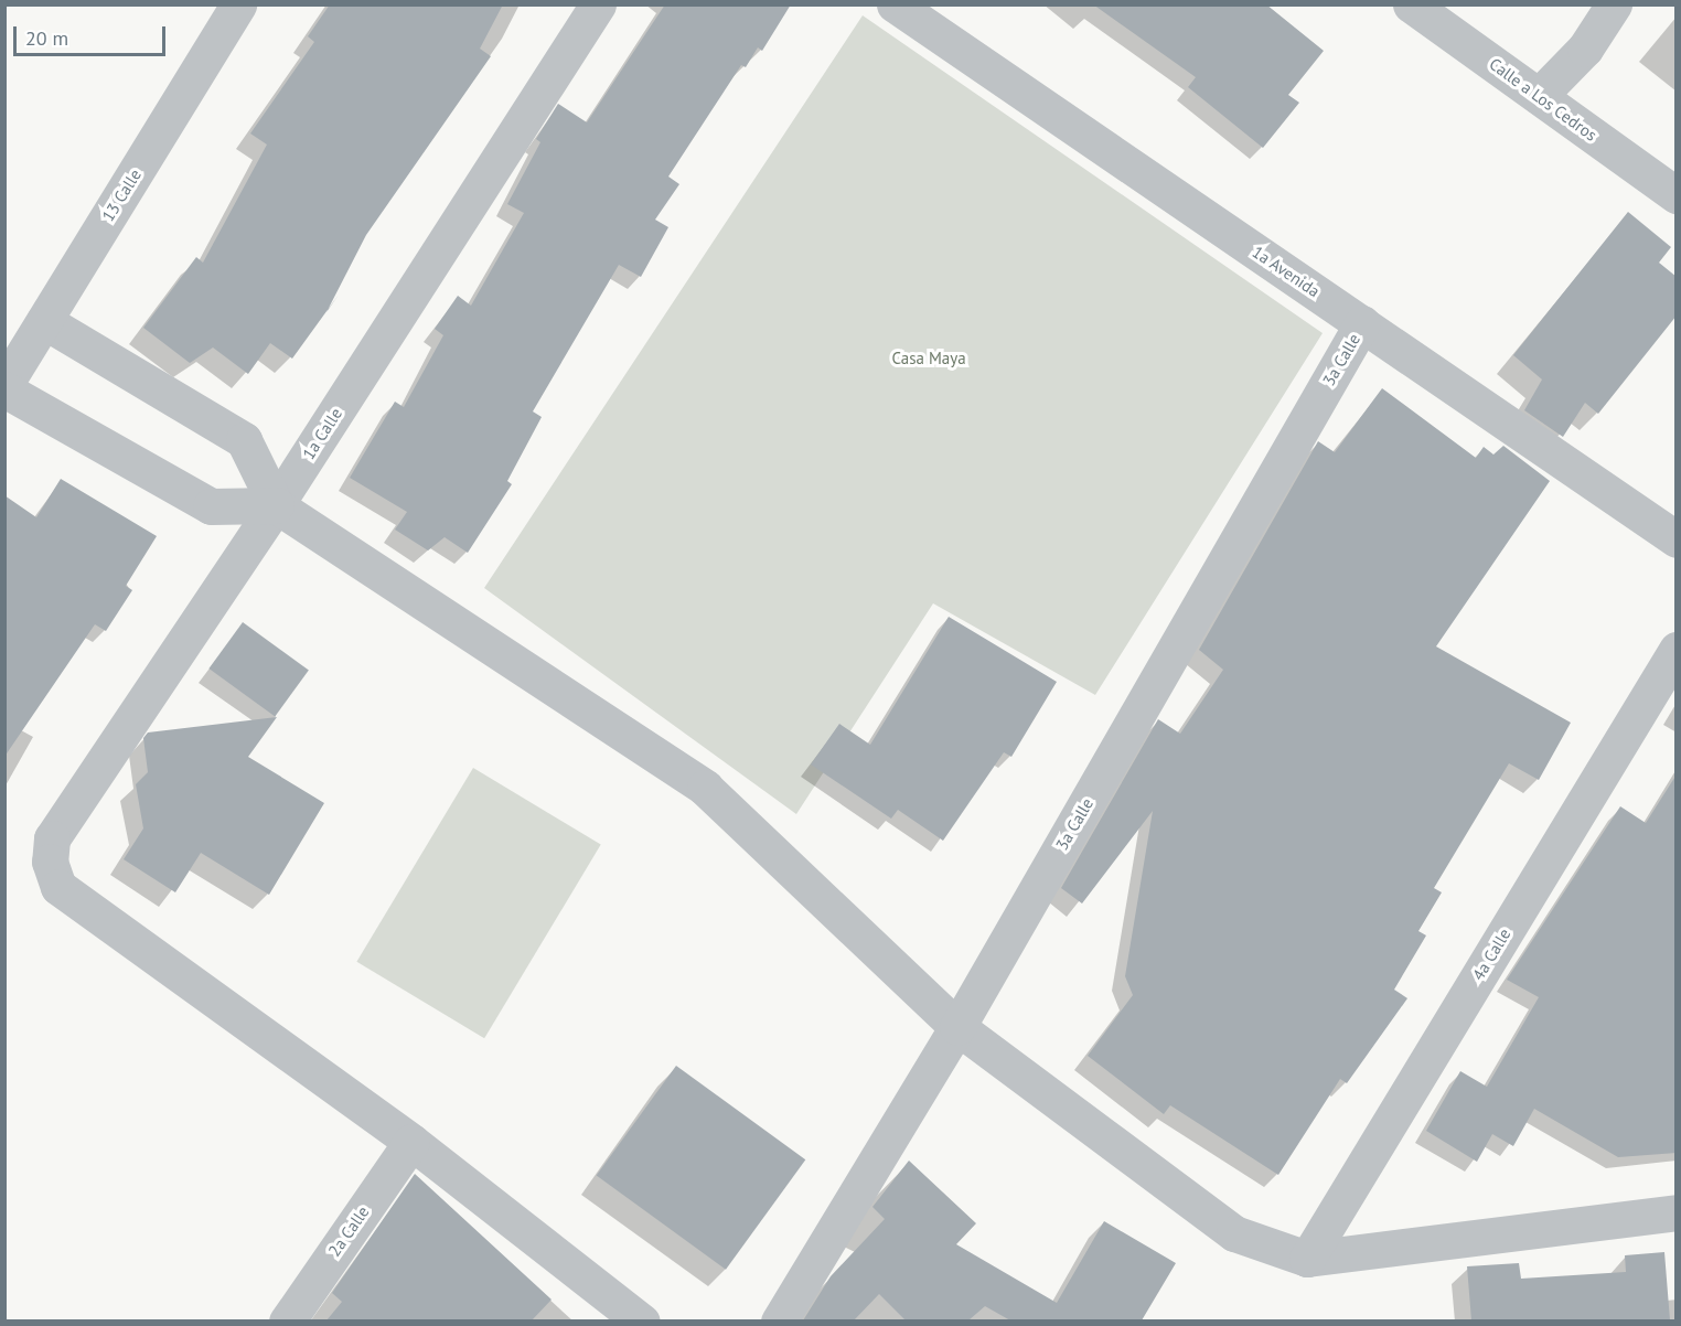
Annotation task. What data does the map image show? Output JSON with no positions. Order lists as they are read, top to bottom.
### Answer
{
  "streets": {
    "street": [
      "Calle a Los Cedros",
      "13 Calle",
      "1a Avenida",
      "3a Calle",
      "1a Calle",
      "4a Calle",
      "2a Calle"
    ]
  },
  "crossings": [
    ["1a Avenida", "3a Calle"],
    ["1a Calle", "2a Calle"]
  ],
  "parks": ["Casa Maya"],
  "scale_bar": "20 m"
}
